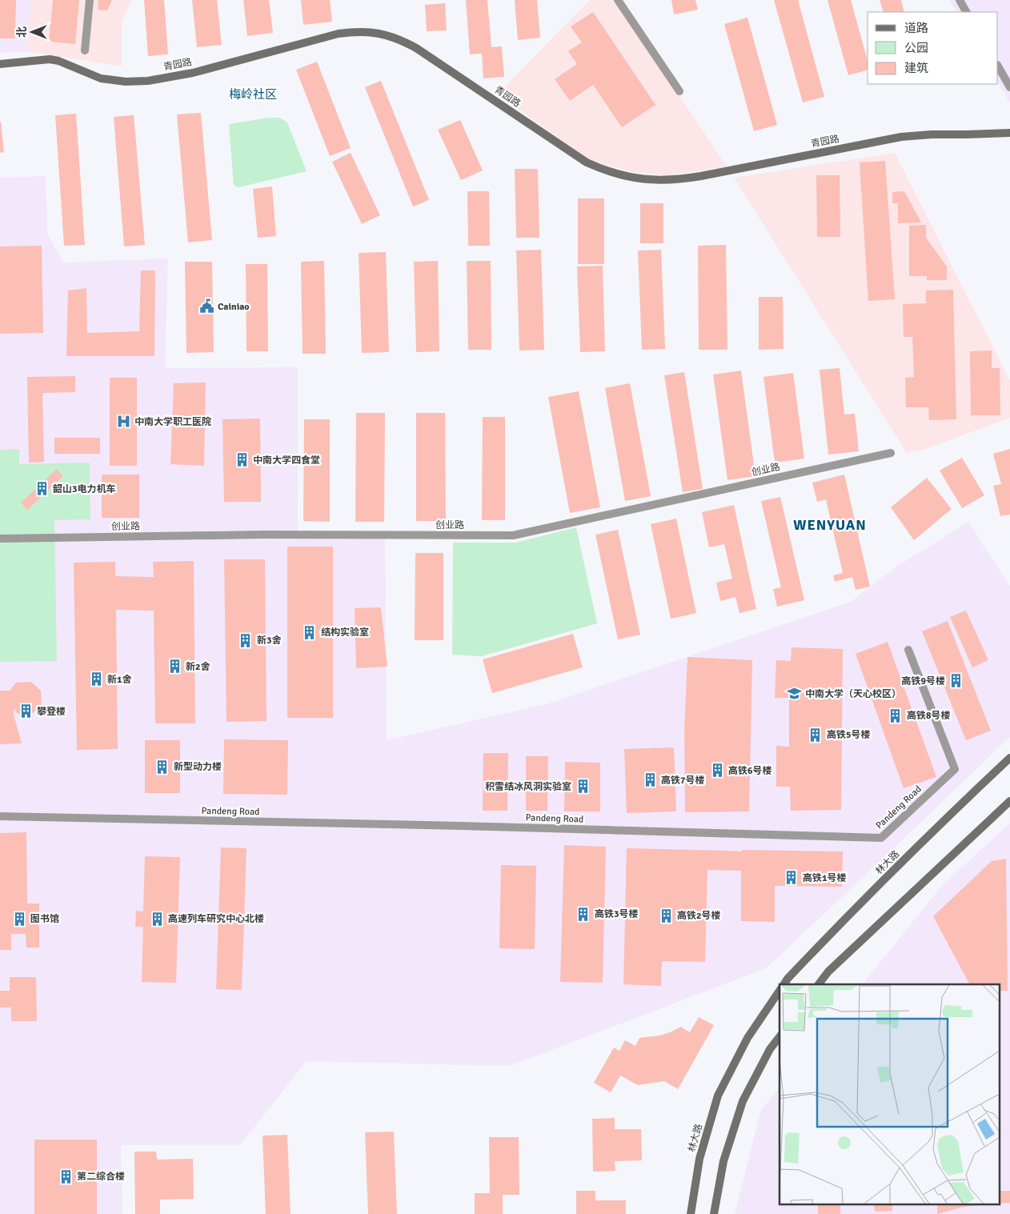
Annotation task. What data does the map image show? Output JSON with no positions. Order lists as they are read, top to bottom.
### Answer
{
  "streets": {
    "street": [
      "青园路",
      "创业路",
      "Pandeng Road",
      "林大路"
    ]
  },
  "districts": ["梅岭社区", "WENYUAN"],
  "places": {
    "public building": ["Cainiao"],
    "hospital": ["中南大学职工医院"],
    "building": [
      "中南大学四食堂",
      "韶山3电力机车",
      "结构实验室",
      "新3舍",
      "新2舍",
      "新1舍",
      "高铁9号楼",
      "攀登楼",
      "高铁8号楼",
      "高铁5号楼",
      "新型动力楼",
      "高铁6号楼",
      "高铁7号楼",
      "积雪结冰风洞实验室",
      "高铁1号楼",
      "高铁3号楼",
      "高铁2号楼",
      "图书馆",
      "高速列车研究中心北楼",
      "第二综合楼"
    ],
    "school or university": ["中南大学（天心校区）"]
  },
  "legend": ["道路", "公园", "建筑"],
  "north": "left"
}
